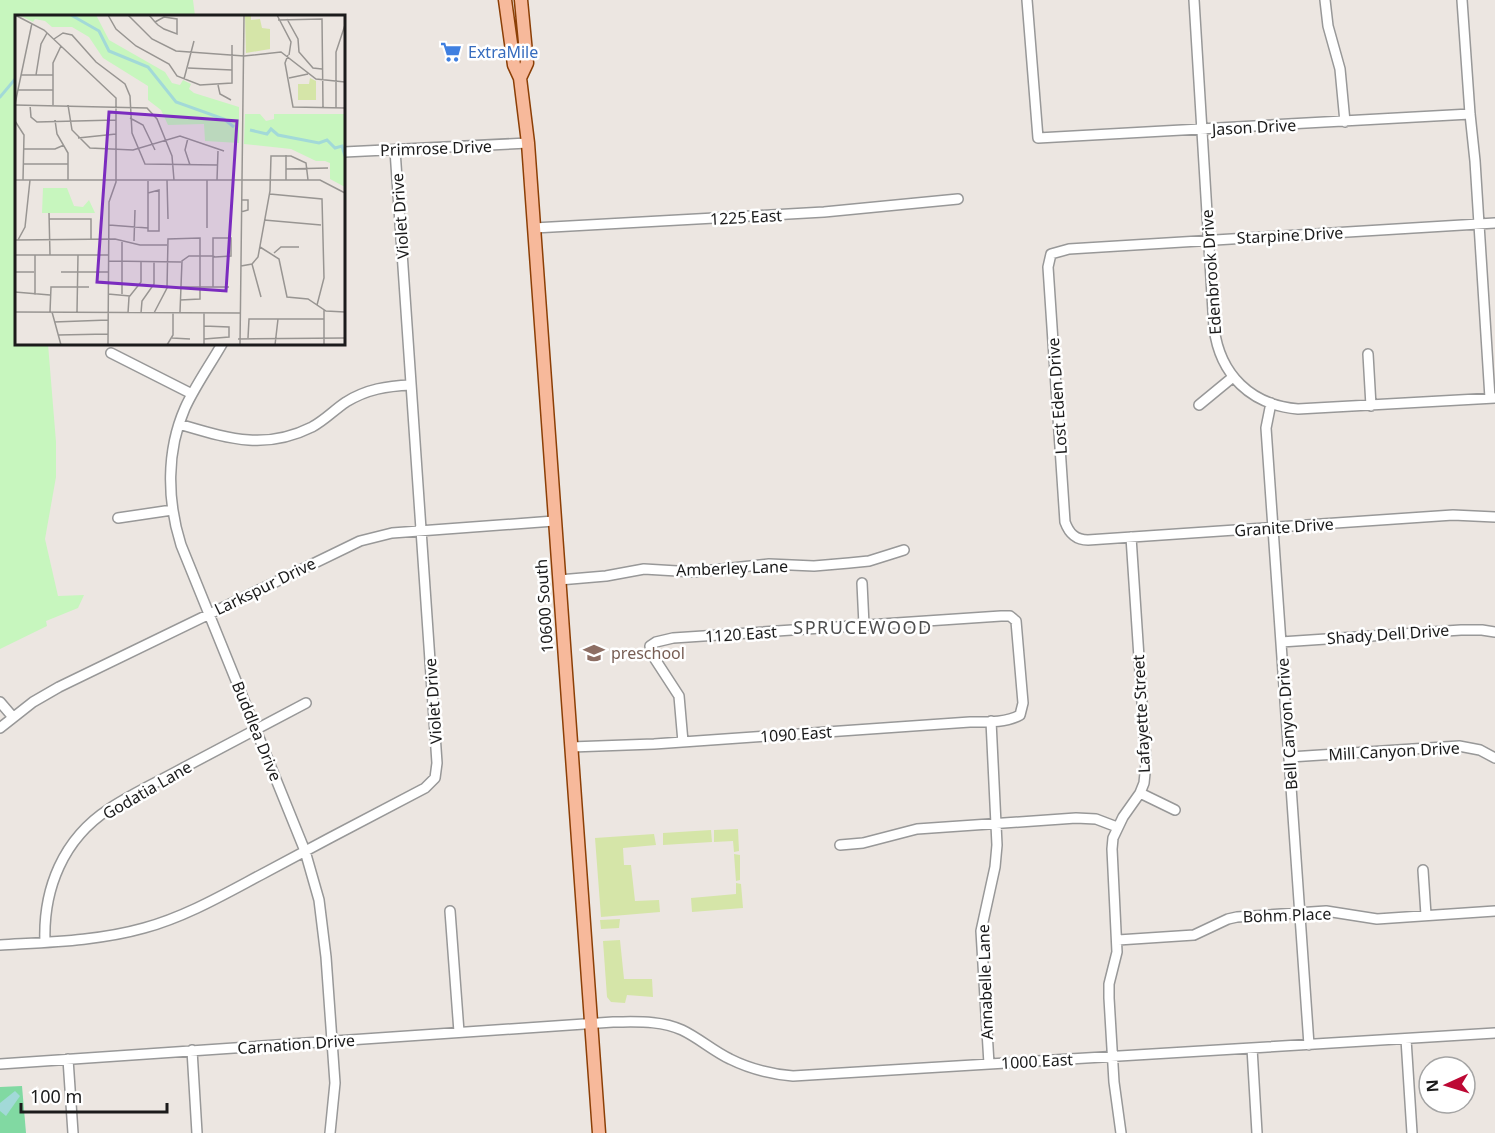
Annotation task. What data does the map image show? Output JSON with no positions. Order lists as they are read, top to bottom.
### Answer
{
  "streets": {
    "main road": ["10600 South"],
    "street": [
      "Jason Drive",
      "Primrose Drive",
      "Violet Drive",
      "1225 East",
      "Starpine Drive",
      "Edenbrook Drive",
      "Lost Eden Drive",
      "Granite Drive",
      "Amberley Lane",
      "Larkspur Drive",
      "1120 East",
      "Shady Dell Drive",
      "Lafayette Street",
      "Bell Canyon Drive",
      "Buddlea Drive",
      "1090 East",
      "Mill Canyon Drive",
      "Godatia Lane",
      "Bohm Place",
      "Annabelle Lane",
      "Carnation Drive",
      "1000 East"
    ]
  },
  "crossings": [
    ["Jason Drive", "Edenbrook Drive"],
    ["Primrose Drive", "Violet Drive"],
    ["Primrose Drive", "10600 South"],
    ["Violet Drive", "Larkspur Drive"],
    ["Violet Drive", "Buddlea Drive"],
    ["Violet Drive", "Godatia Lane"],
    ["1225 East", "10600 South"],
    ["Starpine Drive", "Edenbrook Drive"],
    ["Starpine Drive", "Lost Eden Drive"],
    ["Edenbrook Drive", "Bell Canyon Drive"],
    ["Lost Eden Drive", "Granite Drive"],
    ["Granite Drive", "Lafayette Street"],
    ["Granite Drive", "Bell Canyon Drive"],
    ["Amberley Lane", "10600 South"],
    ["Larkspur Drive", "10600 South"],
    ["Larkspur Drive", "Buddlea Drive"],
    ["10600 South", "1090 East"],
    ["10600 South", "Carnation Drive"],
    ["10600 South", "1000 East"],
    ["1120 East", "1090 East"],
    ["Shady Dell Drive", "Bell Canyon Drive"],
    ["Lafayette Street", "Bohm Place"],
    ["Lafayette Street", "1000 East"],
    ["Bell Canyon Drive", "Mill Canyon Drive"],
    ["Bell Canyon Drive", "Bohm Place"],
    ["Bell Canyon Drive", "1000 East"],
    ["Buddlea Drive", "Godatia Lane"],
    ["Buddlea Drive", "Carnation Drive"],
    ["1090 East", "Annabelle Lane"],
    ["Annabelle Lane", "1000 East"],
    ["Carnation Drive", "1000 East"]
  ],
  "districts": ["SPRUCEWOOD"],
  "places": {
    "supermarket": ["ExtraMile"],
    "school or university": ["preschool"]
  },
  "scale_bar": "100 m",
  "north": "left"
}
